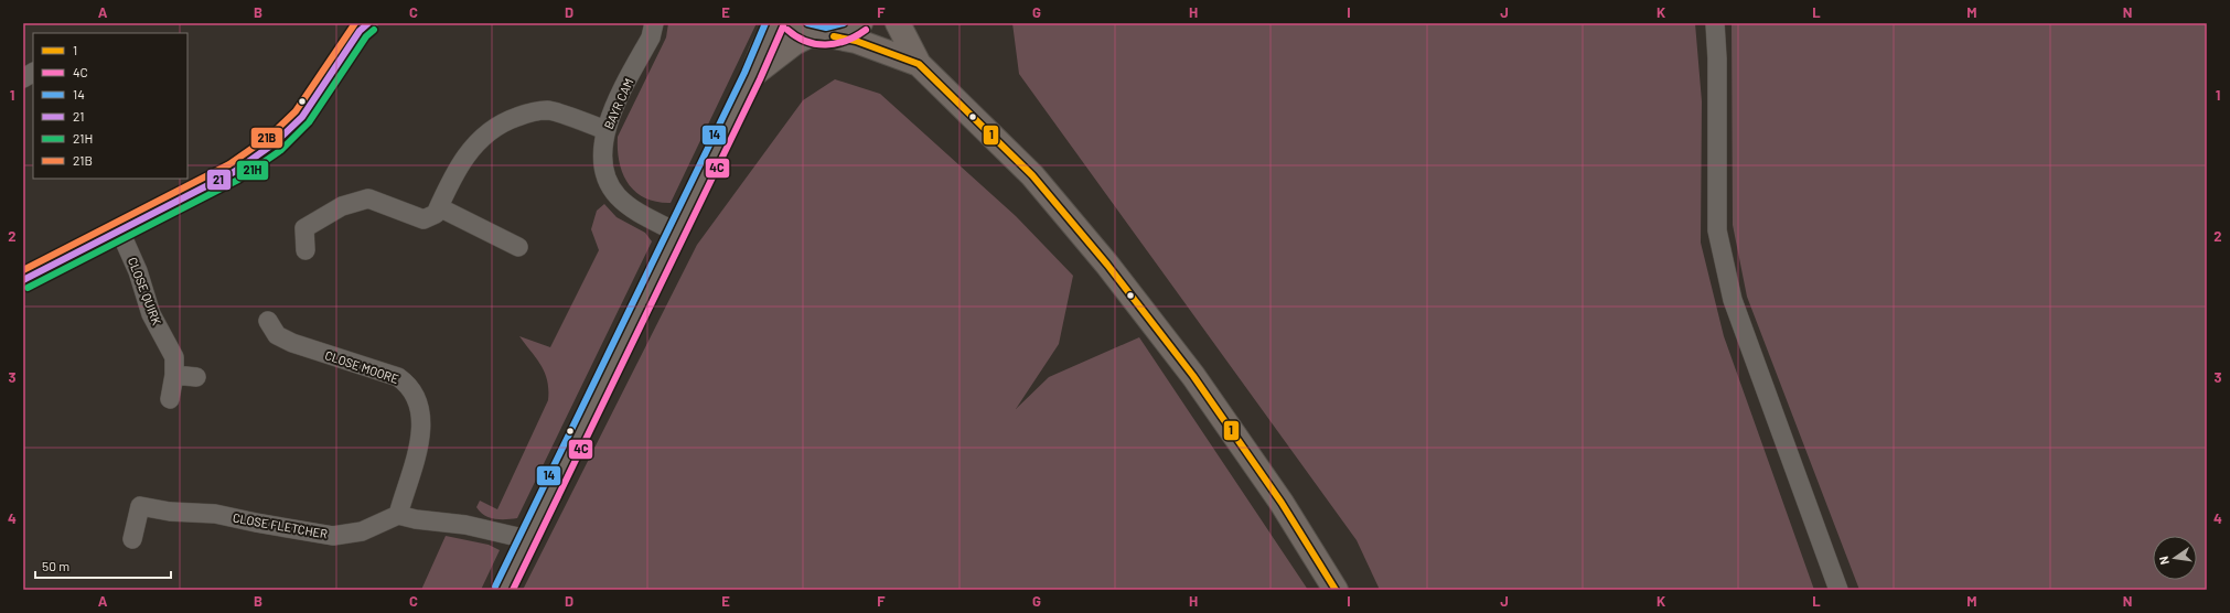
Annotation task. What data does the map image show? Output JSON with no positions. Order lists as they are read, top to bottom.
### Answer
{
  "streets": {
    "street": [
      "BAYR CAM",
      "CLOSE QUIRK",
      "CLOSE MOORE",
      "CLOSE FLETCHER"
    ]
  },
  "crossings": [
    ["CLOSE MOORE", "CLOSE FLETCHER"]
  ],
  "lines": [
    "transit line 14",
    "transit line 21",
    "transit line 21B",
    "transit line 4C",
    "transit line 21H",
    "transit line 1"
  ],
  "legend": [
    "1",
    "4C",
    "14",
    "21",
    "21H",
    "21B"
  ],
  "scale_bar": "50 m",
  "north": "left",
  "grid": {
    "columns": [
      "A",
      "B",
      "C",
      "D",
      "E",
      "F",
      "G",
      "H",
      "I",
      "J",
      "K",
      "L",
      "M",
      "N"
    ],
    "rows": [
      "1",
      "2",
      "3",
      "4"
    ]
  }
}
